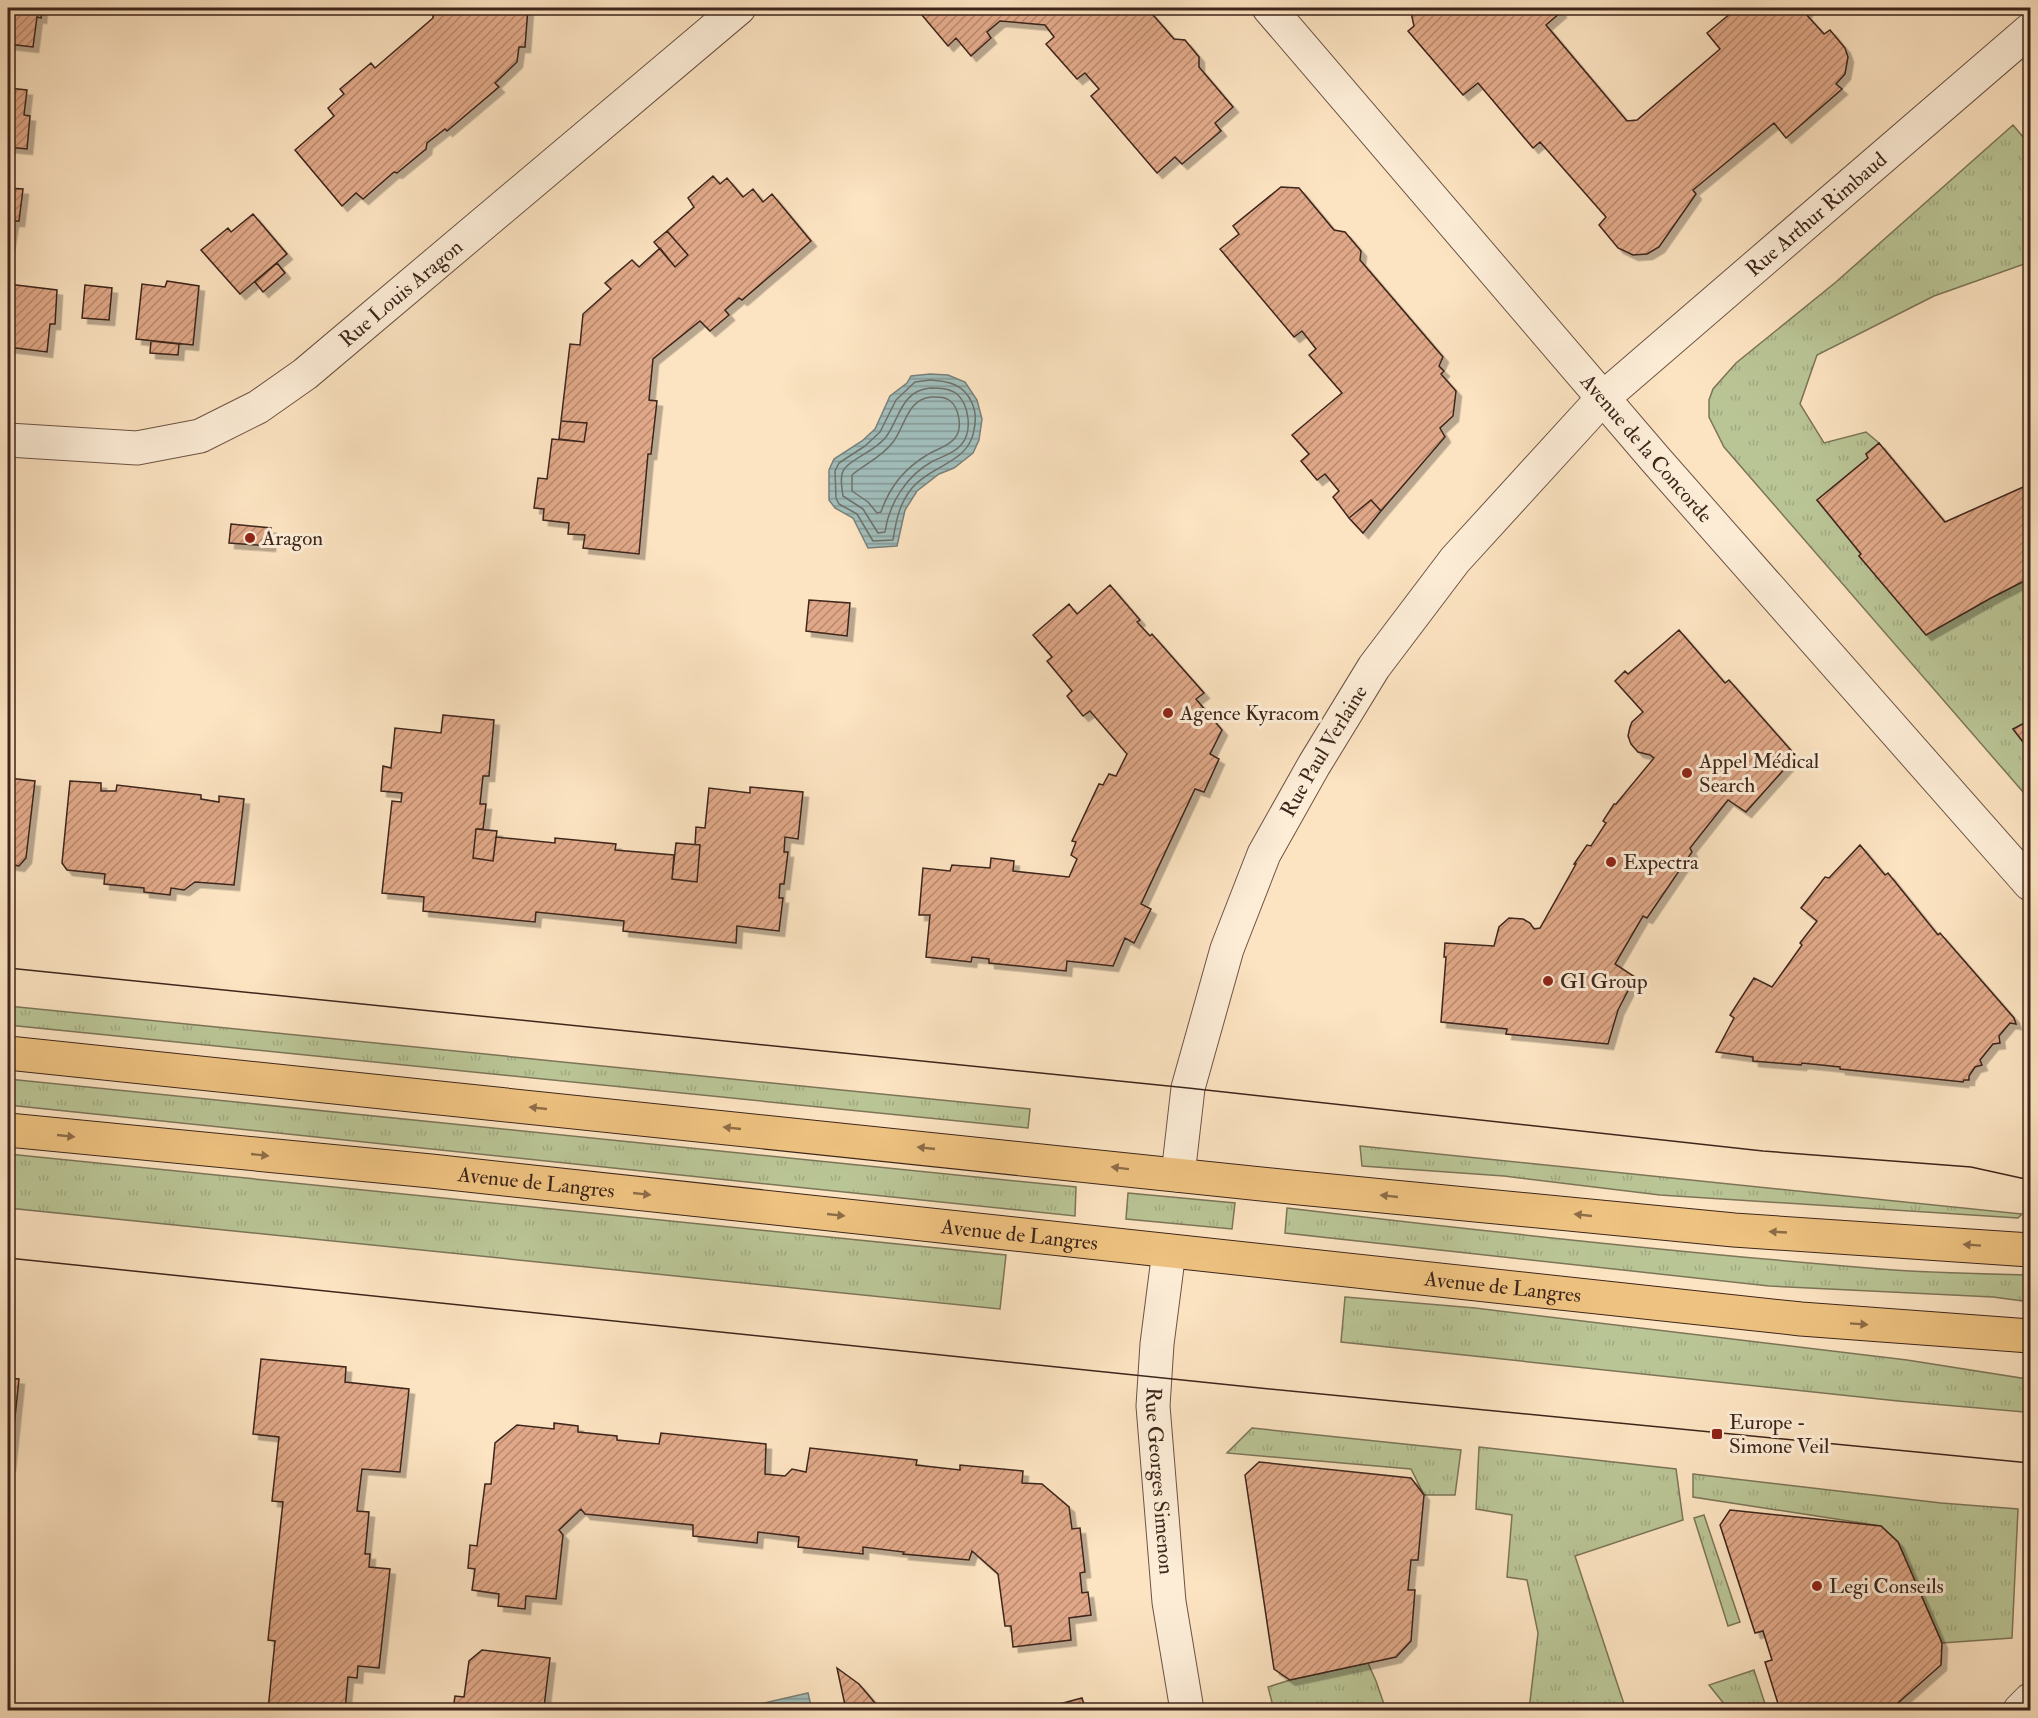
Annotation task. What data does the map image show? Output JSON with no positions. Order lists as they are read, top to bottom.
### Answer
{
  "streets": {
    "main road": ["Avenue de Langres"],
    "street": [
      "Rue Arthur Rimbaud",
      "Rue Louis Aragon",
      "Avenue de la Concorde",
      "Rue Paul Verlaine",
      "Rue Georges Simenon"
    ]
  },
  "crossings": [
    ["Rue Arthur Rimbaud", "Avenue de la Concorde"],
    ["Rue Arthur Rimbaud", "Rue Paul Verlaine"],
    ["Avenue de la Concorde", "Rue Paul Verlaine"],
    ["Avenue de Langres", "Rue Georges Simenon"]
  ],
  "places": {
    "other": [
      "Aragon",
      "Agence Kyracom",
      "Appel Médical Search",
      "Expectra",
      "GI Group",
      "Legi Conseils"
    ],
    "transit": ["Europe - Simone Veil"]
  }
}
